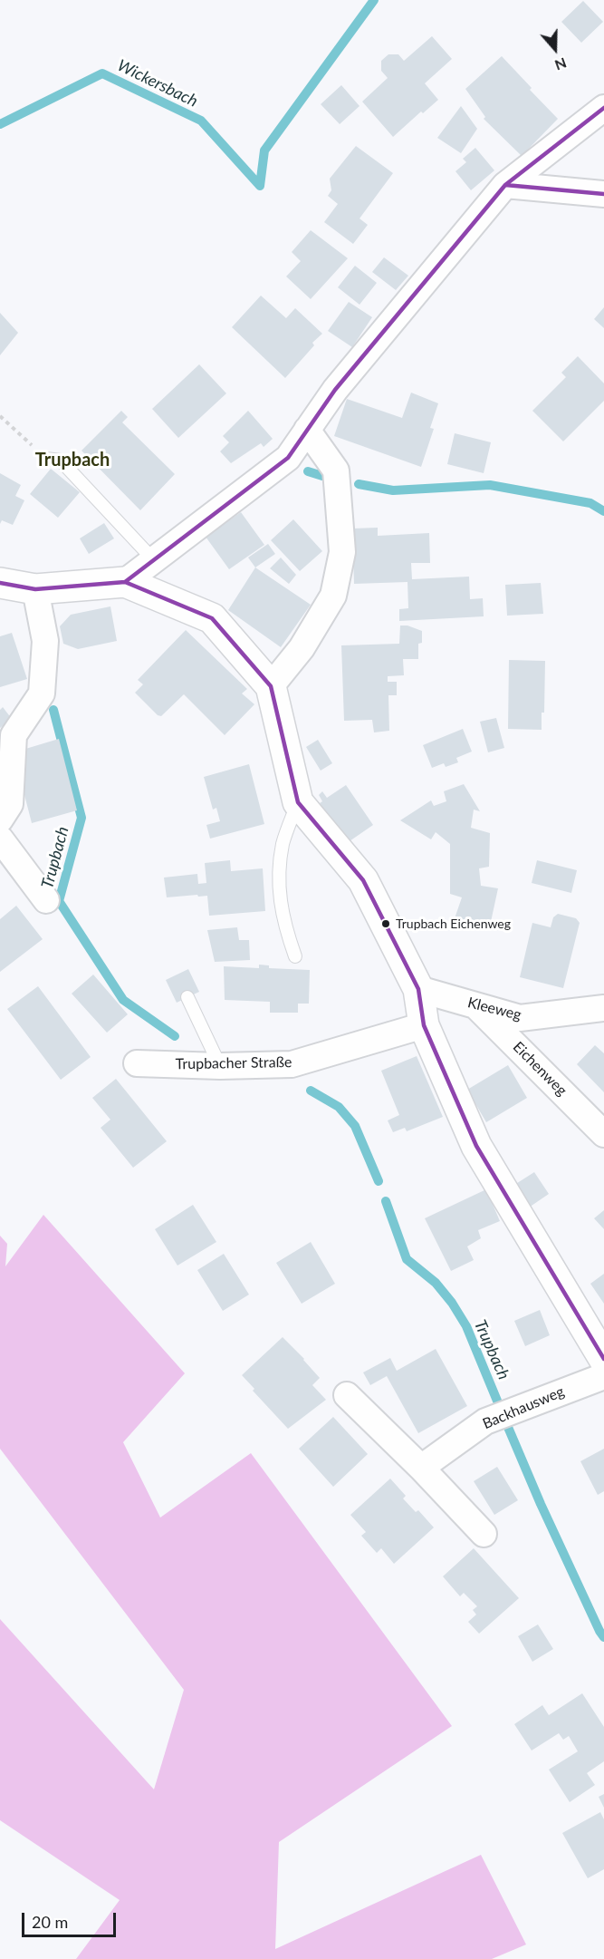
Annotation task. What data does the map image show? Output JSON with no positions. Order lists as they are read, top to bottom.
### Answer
{
  "streets": {
    "street": [
      "Kleeweg",
      "Trupbacher Straße",
      "Eichenweg",
      "Backhausweg"
    ]
  },
  "crossings": [
    ["Kleeweg", "Eichenweg"]
  ],
  "districts": ["Trupbach"],
  "water": ["Wickersbach", "Trupbach"],
  "places": ["Trupbach Eichenweg"],
  "scale_bar": "20 m",
  "north": "bottom"
}
